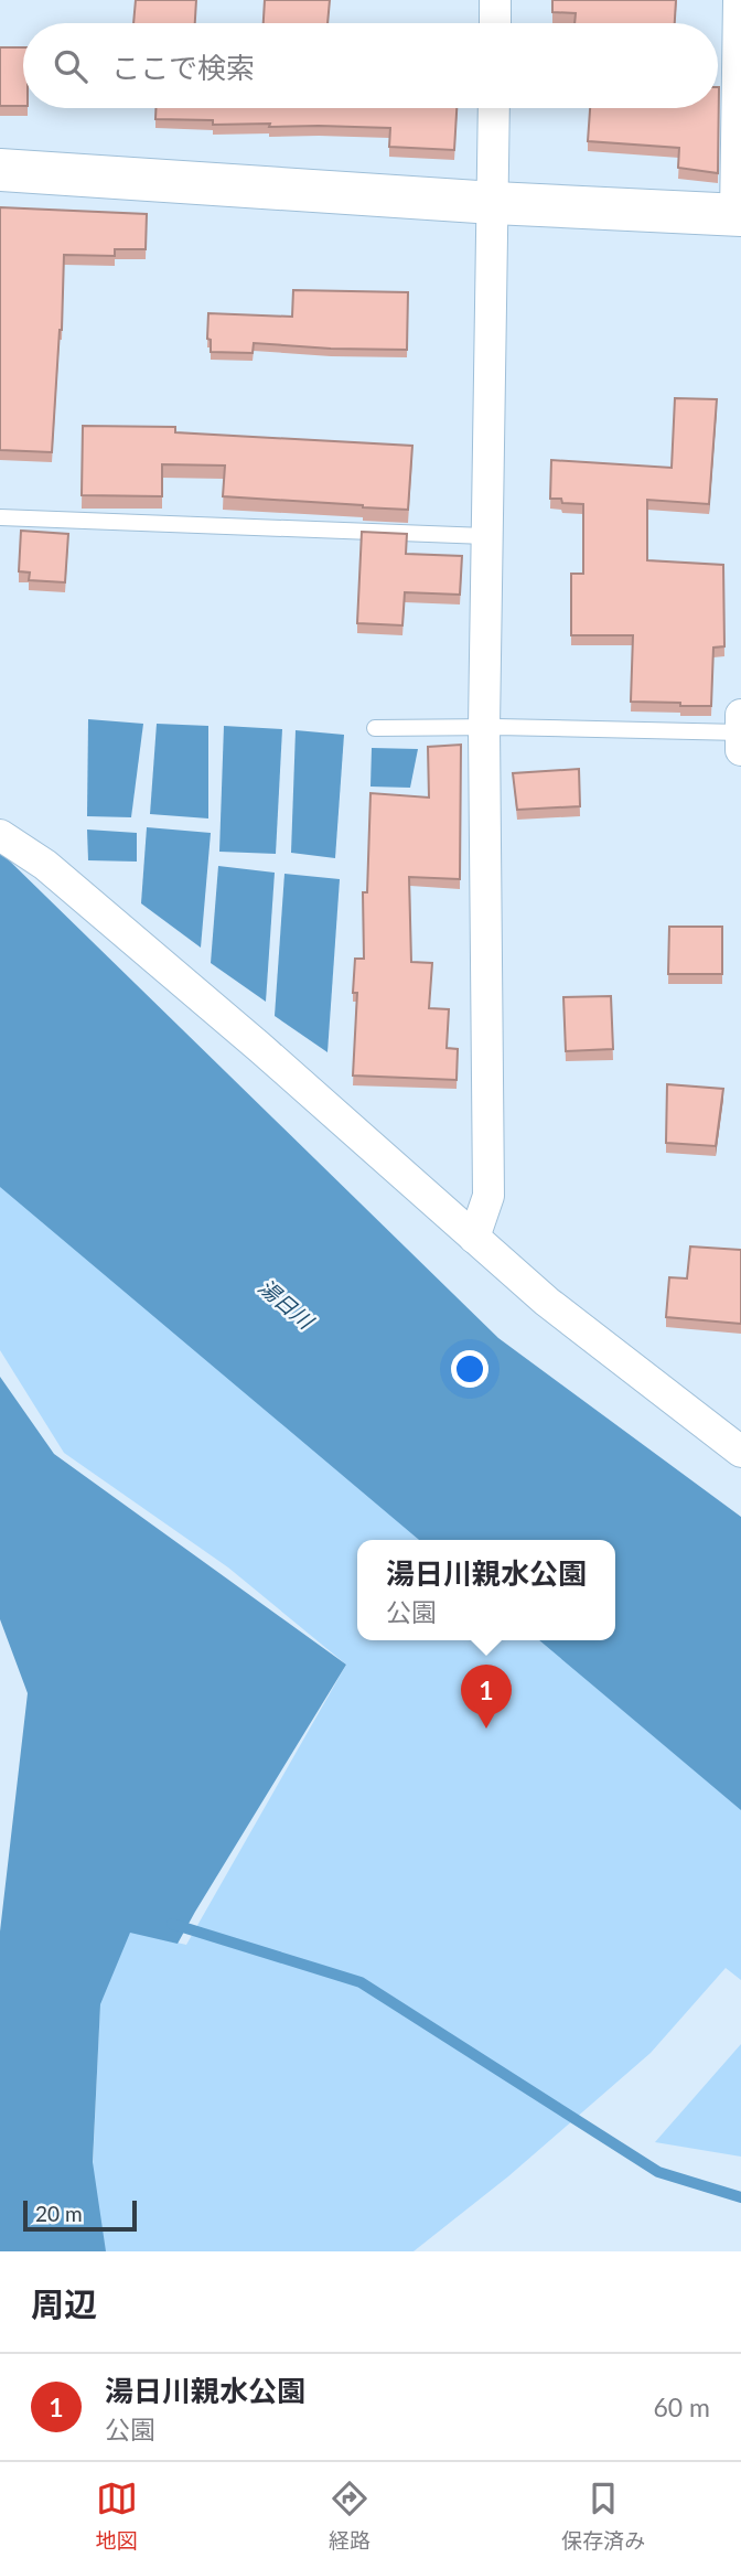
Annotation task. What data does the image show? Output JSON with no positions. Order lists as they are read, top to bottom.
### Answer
{
  "water": ["湯日川"],
  "scale_bar": "20 m",
  "page": {
    "search": "ここで検索",
    "popup": ["湯日川親水公園", "公園"],
    "pins": "1",
    "scale": "20 m",
    "heading": "周辺",
    "list": [
      {
        "mark": "1",
        "name": "湯日川親水公園",
        "note": "公園",
        "value": "60 m"
      }
    ],
    "nav": ["地図", "経路", "保存済み"]
  }
}
